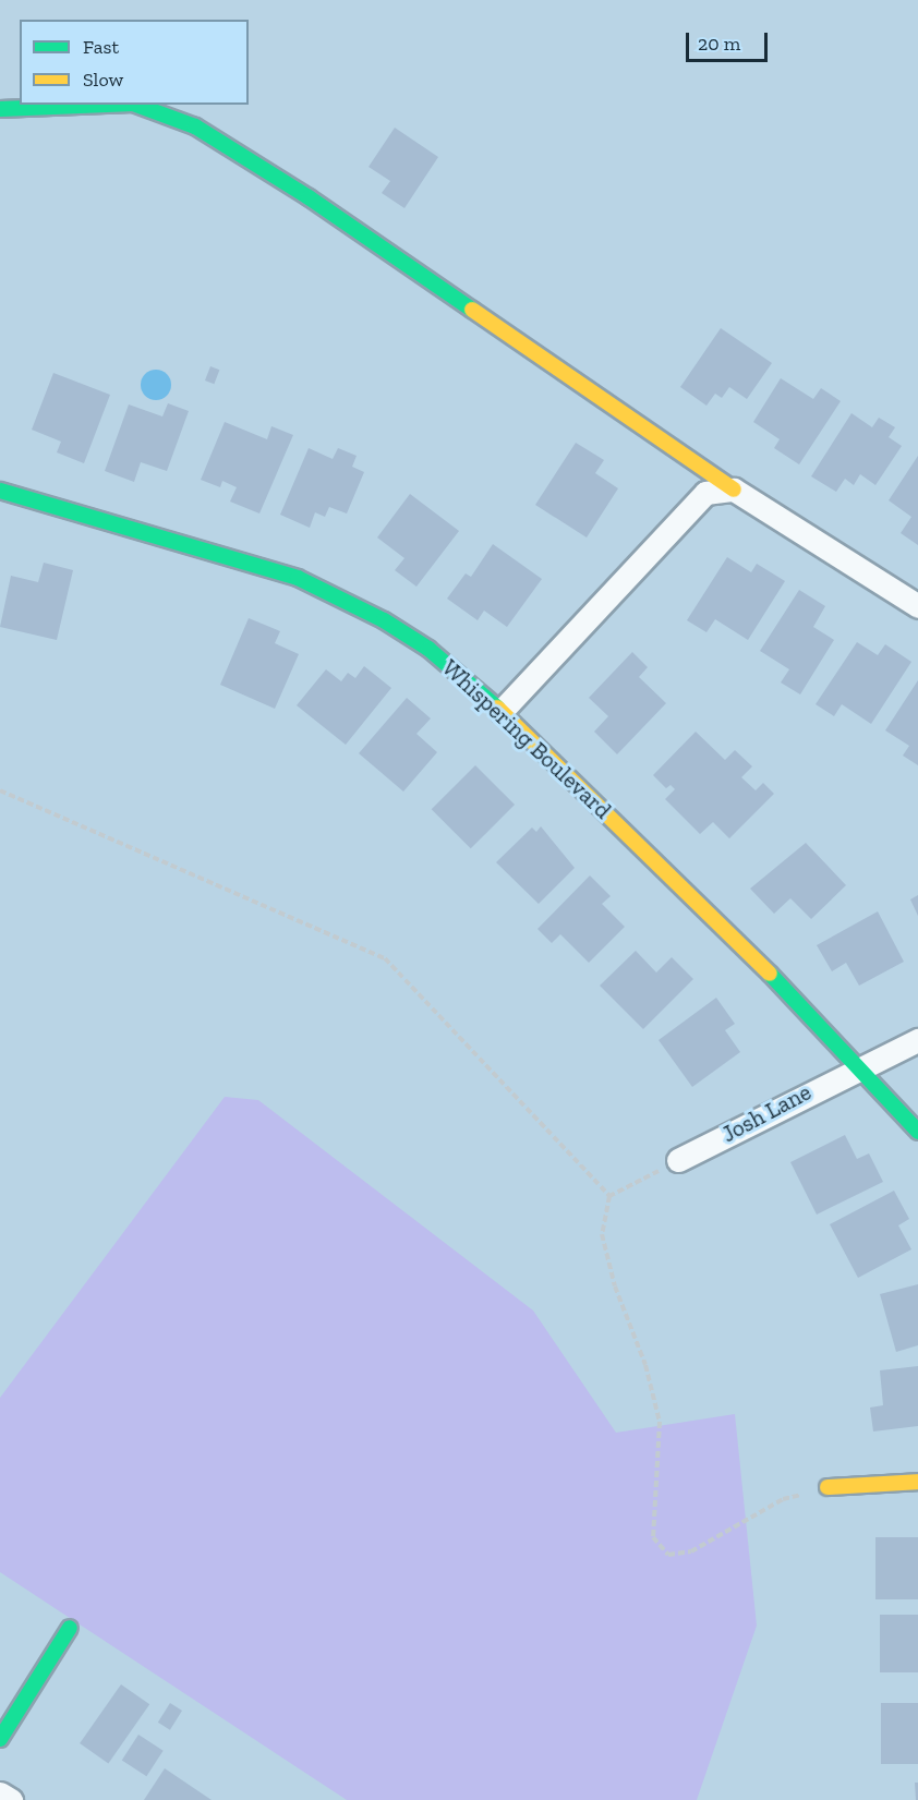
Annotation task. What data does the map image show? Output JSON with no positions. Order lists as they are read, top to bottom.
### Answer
{
  "streets": {
    "street": ["Whispering Boulevard", "Josh Lane"]
  },
  "crossings": [
    ["Whispering Boulevard", "Josh Lane"]
  ],
  "legend": ["Fast", "Slow"],
  "scale_bar": "20 m"
}
